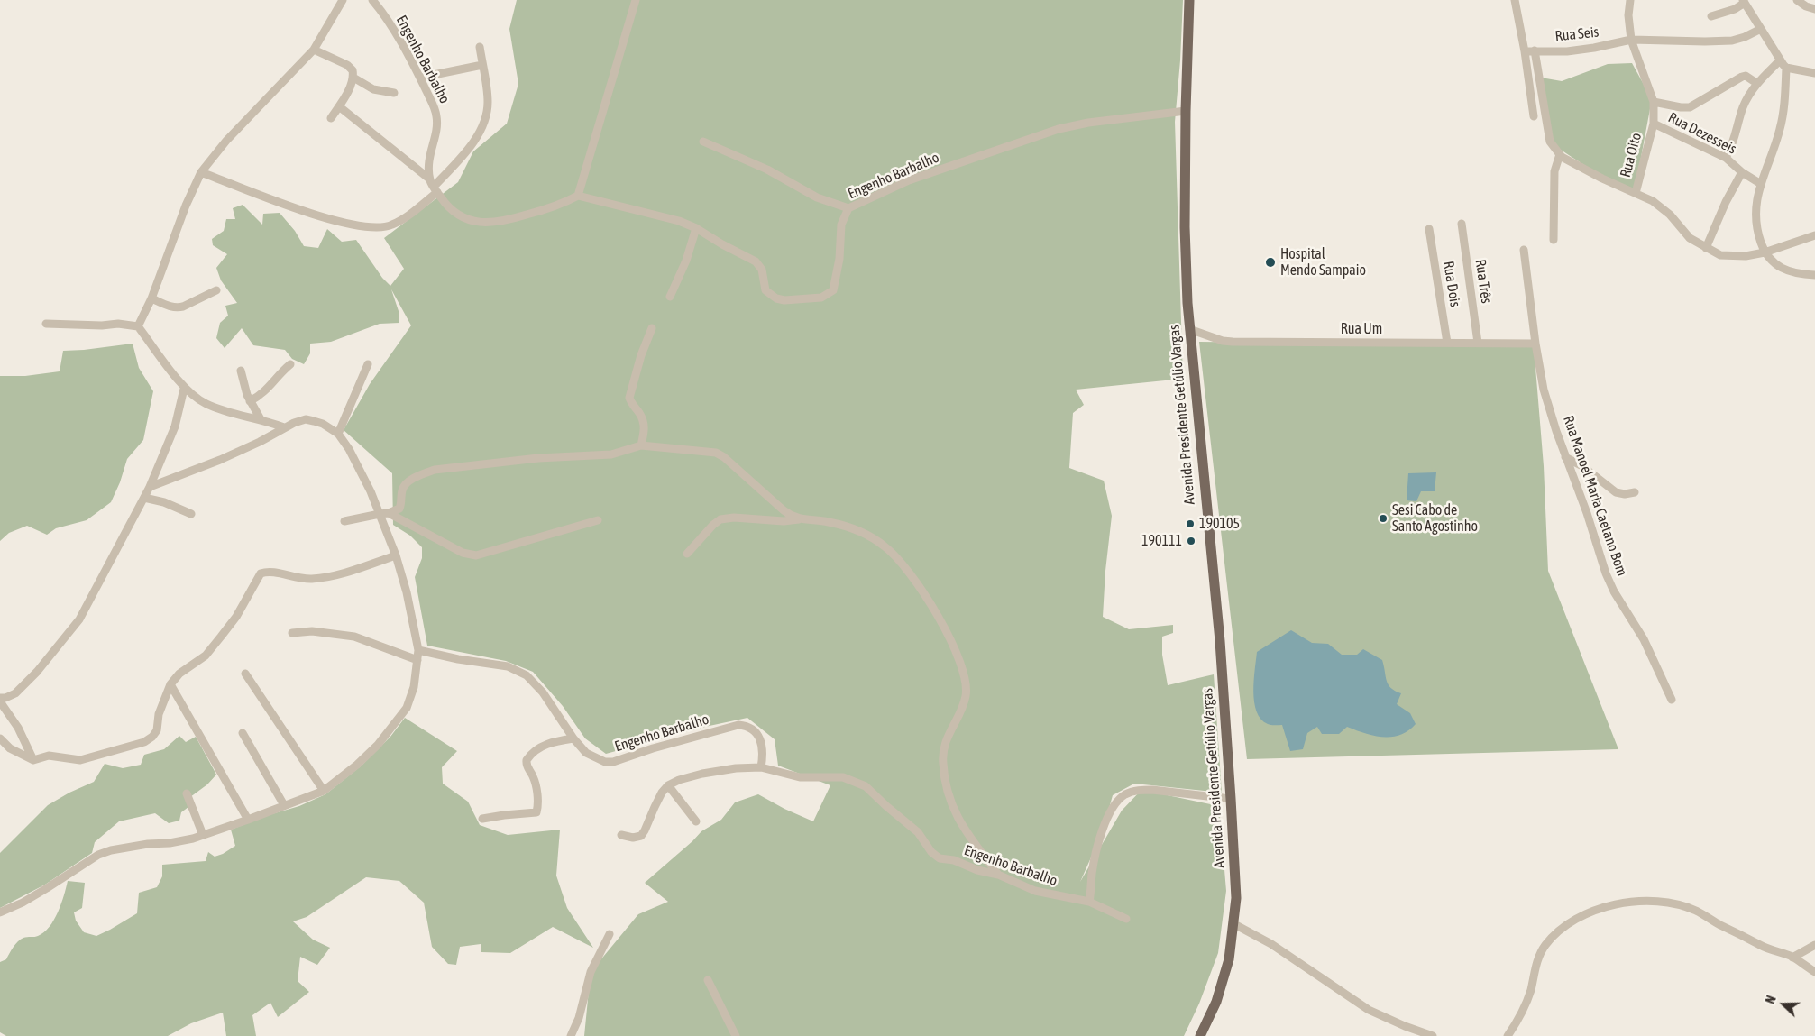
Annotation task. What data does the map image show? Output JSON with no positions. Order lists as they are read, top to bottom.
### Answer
{
  "streets": {
    "main road": ["Avenida Presidente Getúlio Vargas"],
    "street": [
      "Rua Seis",
      "Engenho Barbalho",
      "Rua Dezesseis",
      "Rua Oito",
      "Rua Três",
      "Rua Dois",
      "Rua Um",
      "Rua Manoel Maria Caetano Bom"
    ]
  },
  "crossings": [
    ["Rua Seis", "Rua Dezesseis"],
    ["Engenho Barbalho", "Avenida Presidente Getúlio Vargas"],
    ["Rua Dezesseis", "Rua Oito"],
    ["Rua Três", "Rua Um"],
    ["Rua Dois", "Rua Um"],
    ["Rua Um", "Avenida Presidente Getúlio Vargas"],
    ["Rua Um", "Rua Manoel Maria Caetano Bom"]
  ],
  "places": [
    "Hospital Mendo Sampaio",
    "Sesi Cabo de Santo Agostinho",
    "190105",
    "190111"
  ],
  "north": "left"
}
